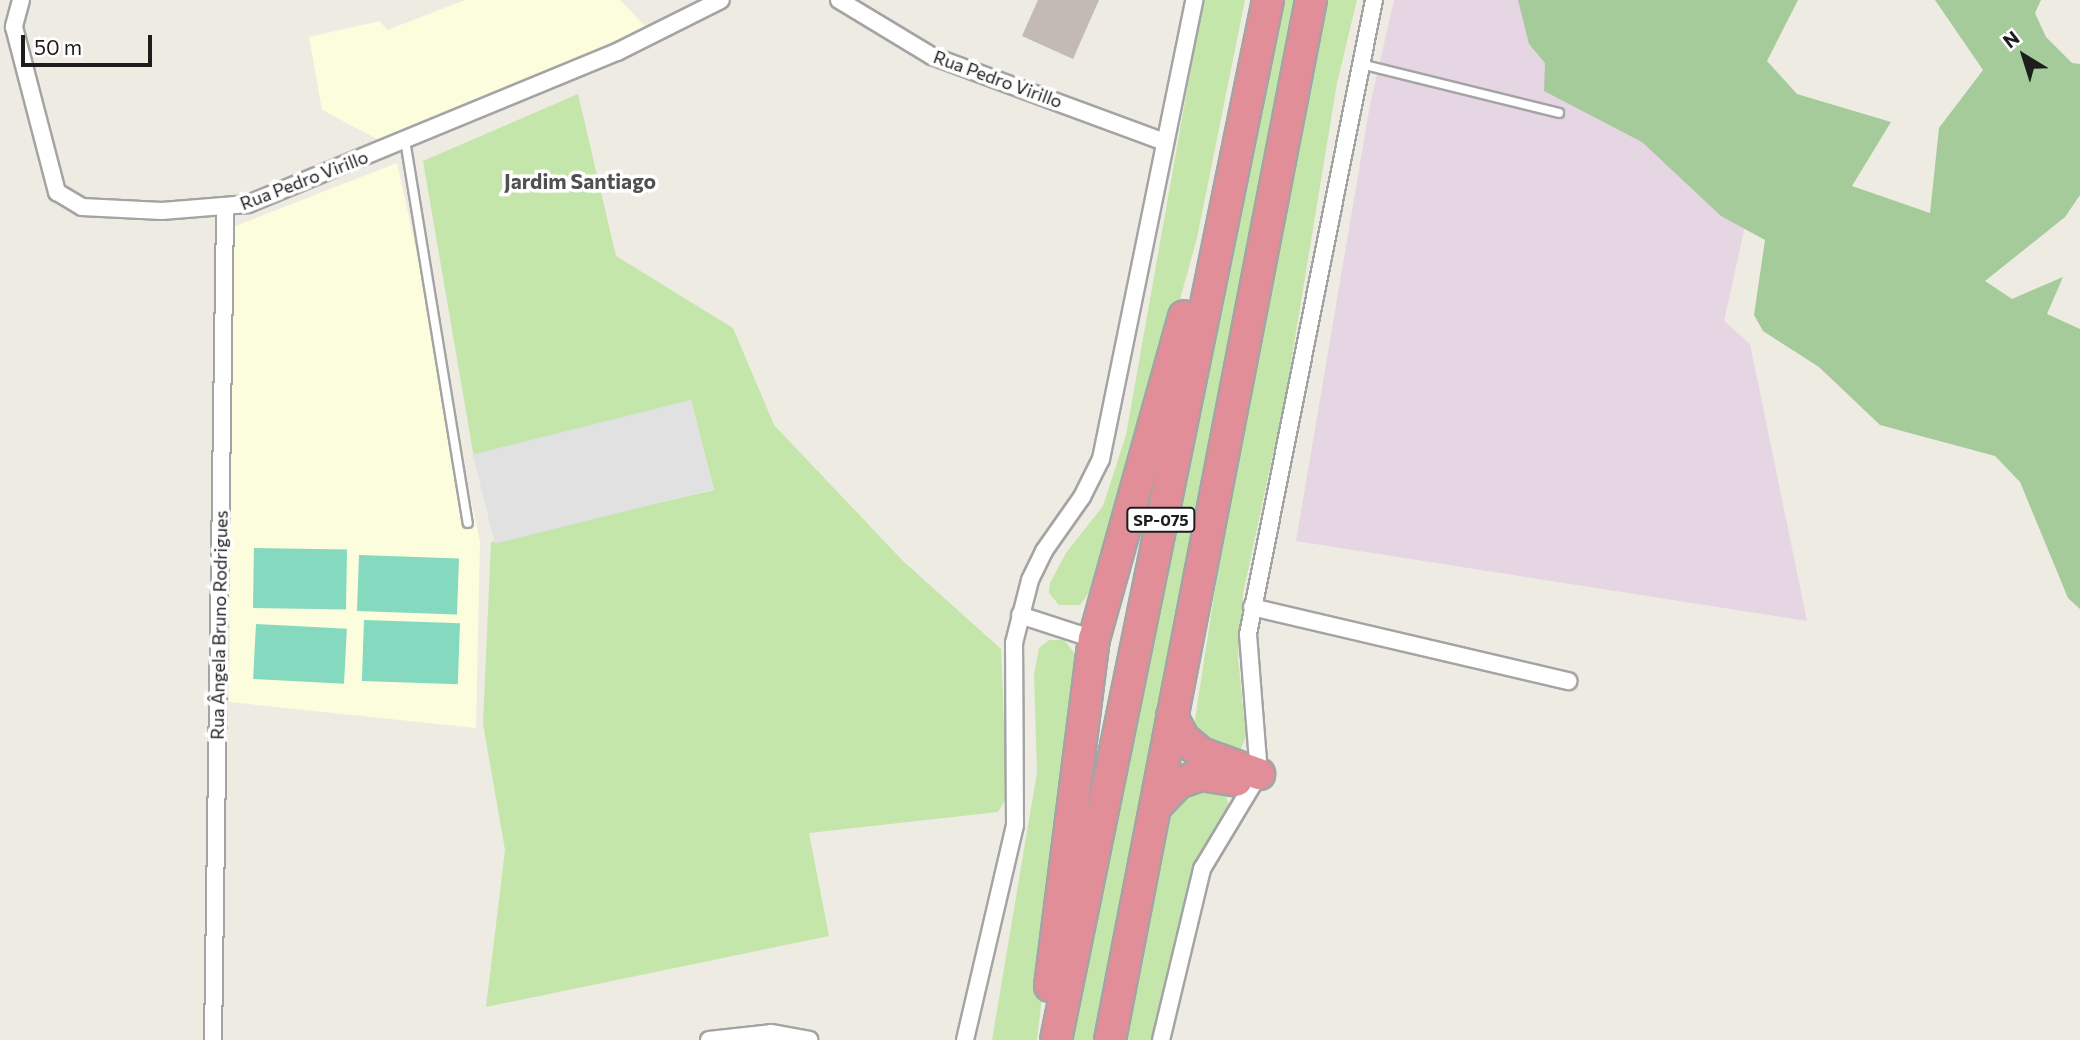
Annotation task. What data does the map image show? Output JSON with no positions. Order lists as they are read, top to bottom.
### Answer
{
  "streets": {
    "highway": ["SP-075"],
    "street": ["Rua Pedro Virillo", "Rua Ângela Bruno Rodrigues"]
  },
  "crossings": [
    ["Rua Pedro Virillo", "Rua Ângela Bruno Rodrigues"]
  ],
  "districts": ["Jardim Santiago"],
  "scale_bar": "50 m",
  "north": "top left"
}
